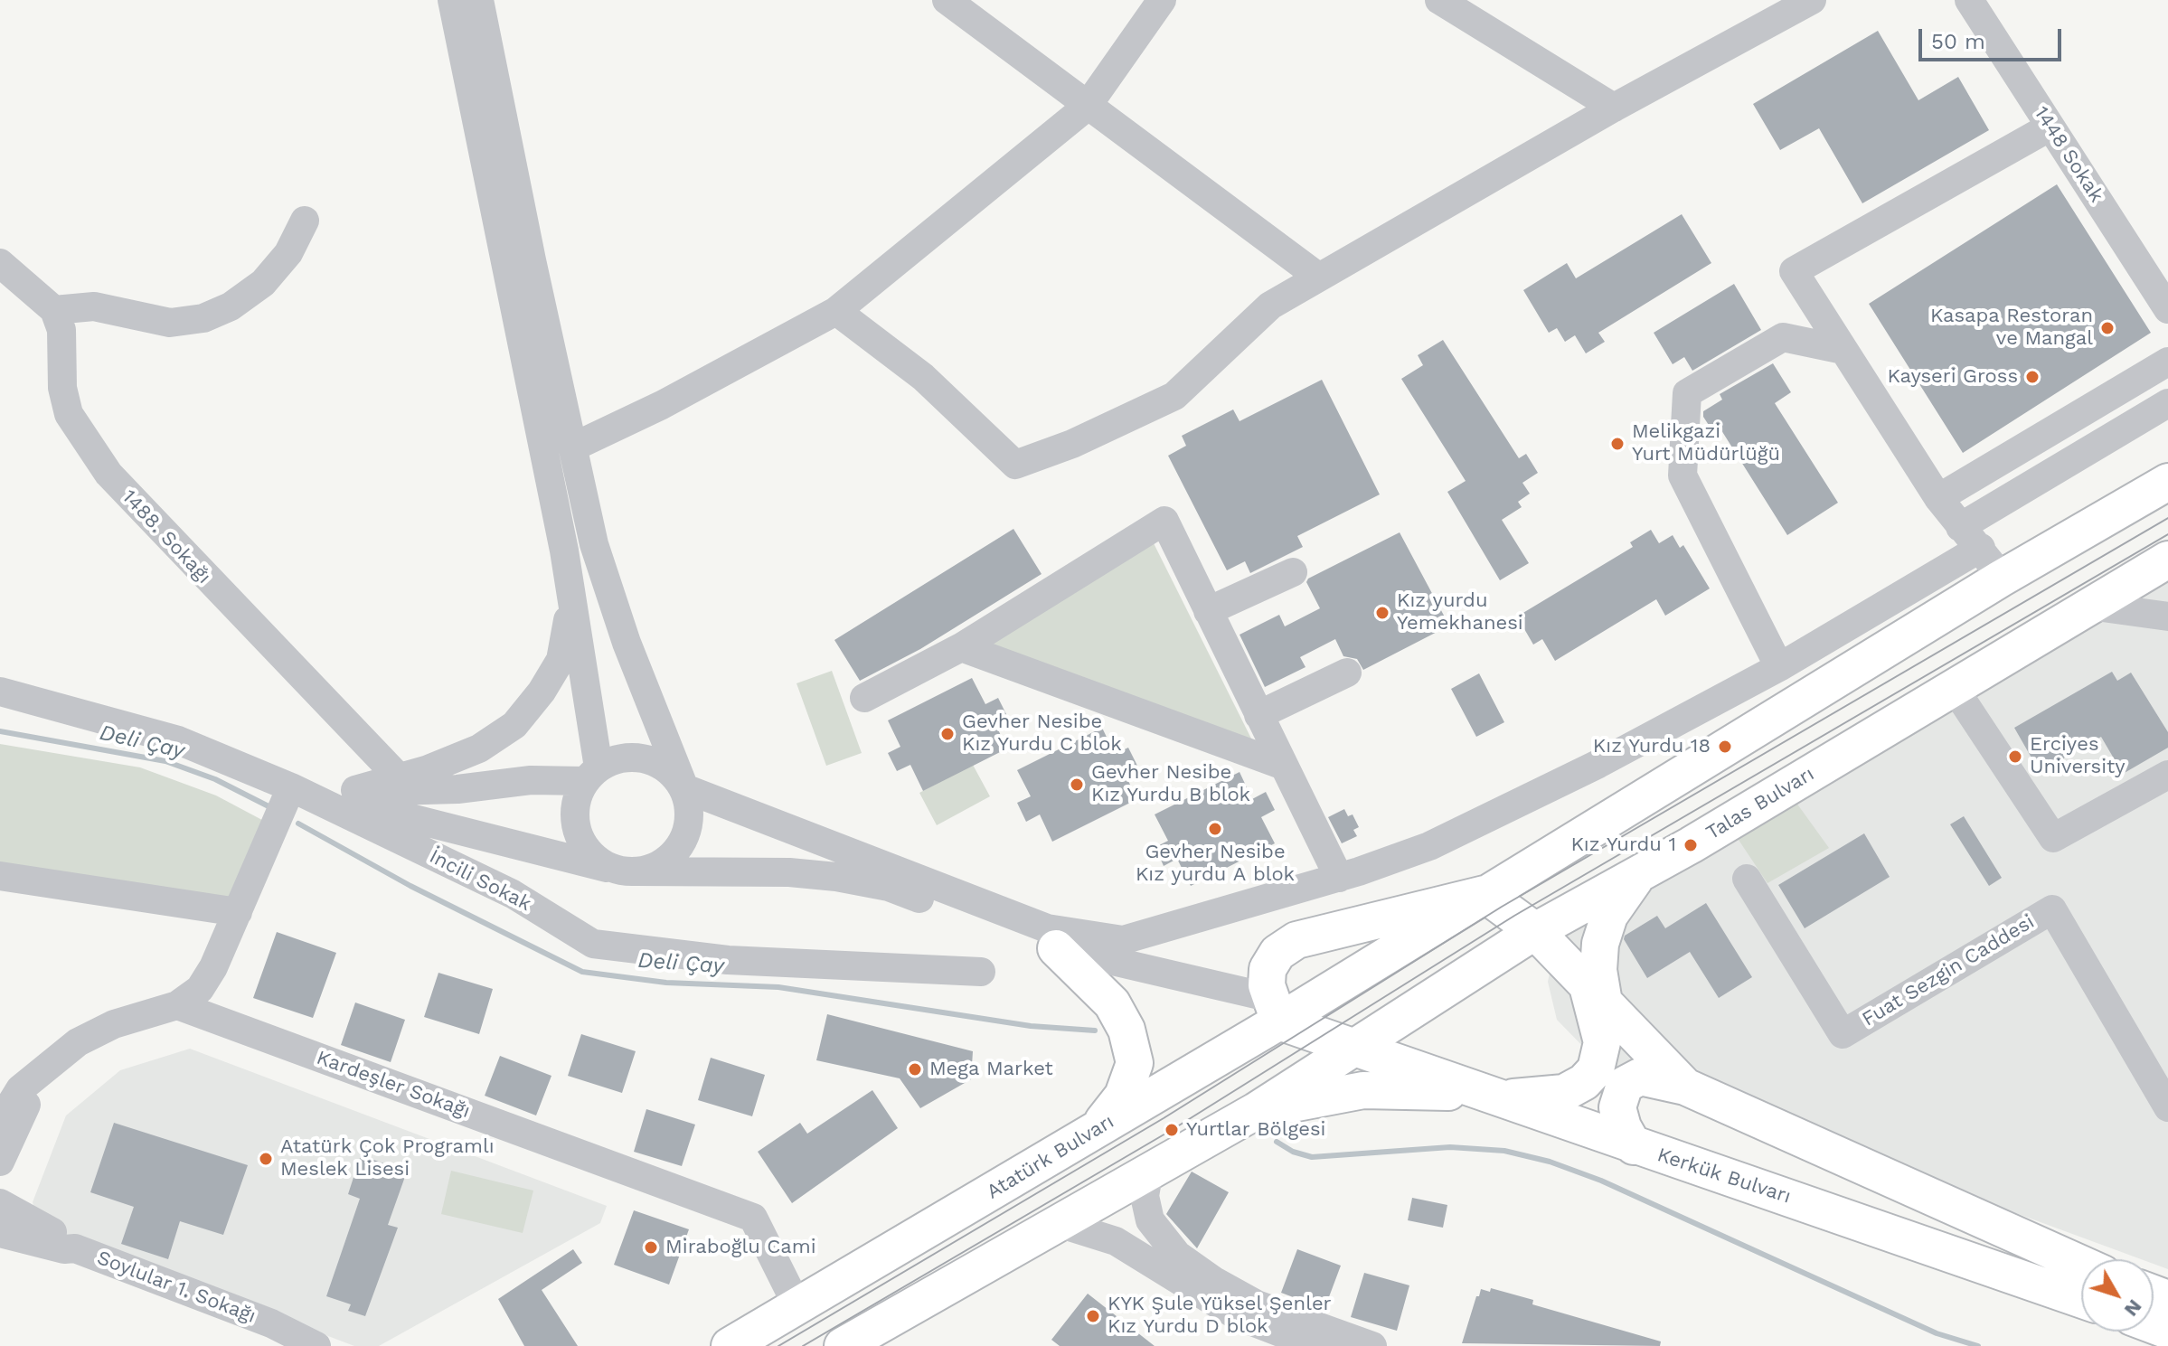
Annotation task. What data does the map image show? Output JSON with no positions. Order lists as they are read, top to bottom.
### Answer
{
  "streets": {
    "main road": ["Talas Bulvarı", "Atatürk Bulvarı", "Kerkük Bulvarı"],
    "street": [
      "1448 Sokak",
      "1488. Sokağı",
      "İncili Sokak",
      "Fuat Sezgin Caddesi",
      "Kardeşler Sokağı",
      "Soylular 1. Sokağı"
    ]
  },
  "crossings": [
    ["Talas Bulvarı", "Kerkük Bulvarı"],
    ["Kardeşler Sokağı", "Atatürk Bulvarı"],
    ["Atatürk Bulvarı", "Kerkük Bulvarı"]
  ],
  "water": ["Deli Çay"],
  "places": [
    "Kasapa Restoran ve Mangal",
    "Kayseri Gross",
    "Melikgazi Yurt Müdürlüğü",
    "Kız yurdu Yemekhanesi",
    "Gevher Nesibe Kız Yurdu C blok",
    "Kız Yurdu 18",
    "Erciyes University",
    "Gevher Nesibe Kız Yurdu B blok",
    "Gevher Nesibe Kız yurdu A blok",
    "Kız Yurdu 1",
    "Mega Market",
    "Yurtlar Bölgesi",
    "Atatürk Çok Programlı Meslek Lisesi",
    "Miraboğlu Cami",
    "KYK Şule Yüksel Şenler Kız Yurdu D blok"
  ],
  "scale_bar": "50 m",
  "north": "bottom right"
}
